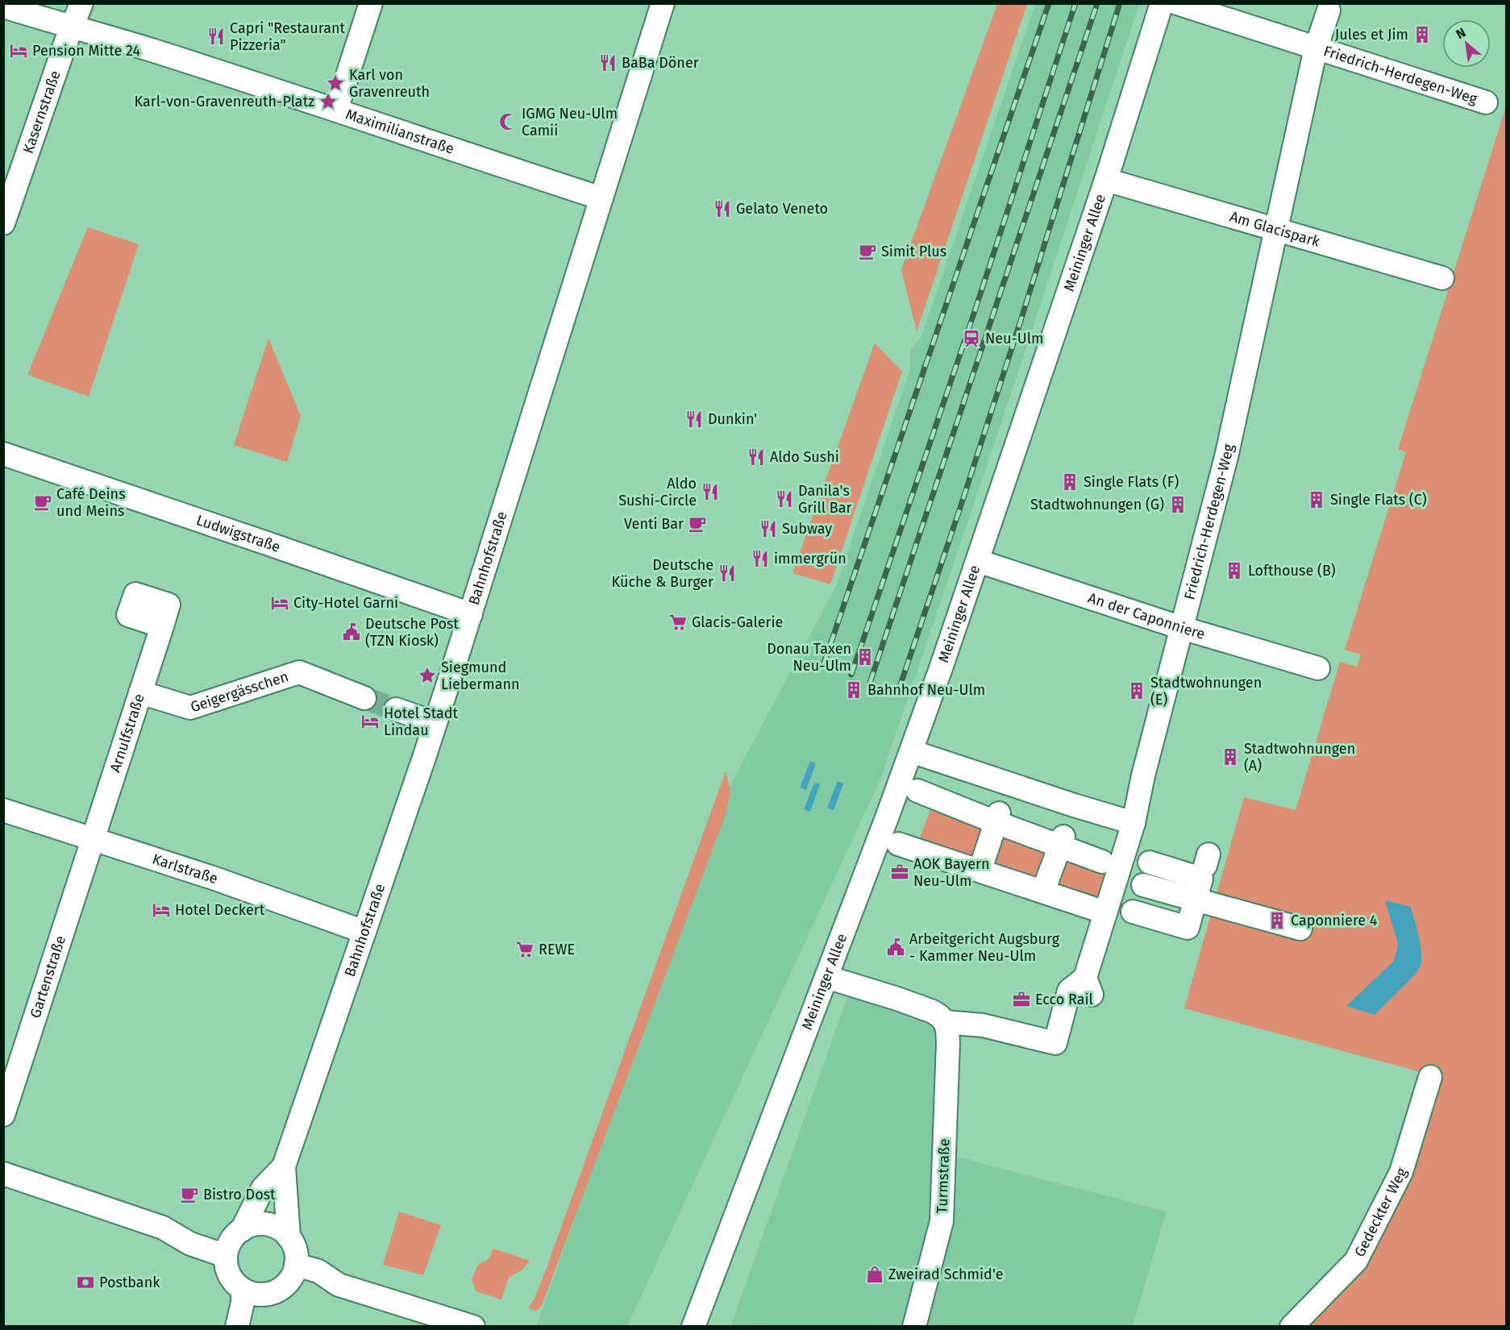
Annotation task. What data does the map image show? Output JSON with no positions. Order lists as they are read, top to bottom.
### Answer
{
  "streets": {
    "street": [
      "Friedrich-Herdegen-Weg",
      "Kasernstraße",
      "Maximilianstraße",
      "Am Glacispark",
      "Meininger Allee",
      "Ludwigstraße",
      "Bahnhofstraße",
      "An der Caponniere",
      "Geigergässchen",
      "Arnulfstraße",
      "Karlstraße",
      "Gartenstraße",
      "Turmstraße",
      "Gedeckter Weg"
    ]
  },
  "crossings": [
    ["Friedrich-Herdegen-Weg", "Am Glacispark"],
    ["Friedrich-Herdegen-Weg", "An der Caponniere"],
    ["Friedrich-Herdegen-Weg", "Turmstraße"],
    ["Kasernstraße", "Maximilianstraße"],
    ["Maximilianstraße", "Bahnhofstraße"],
    ["Am Glacispark", "Meininger Allee"],
    ["Meininger Allee", "An der Caponniere"],
    ["Ludwigstraße", "Bahnhofstraße"],
    ["Bahnhofstraße", "Karlstraße"],
    ["Geigergässchen", "Arnulfstraße"],
    ["Arnulfstraße", "Karlstraße"],
    ["Arnulfstraße", "Gartenstraße"],
    ["Karlstraße", "Gartenstraße"]
  ],
  "places": {
    "building": [
      "Jules et Jim",
      "Single Flats (F)",
      "Single Flats (C)",
      "Stadtwohnungen (G)",
      "Lofthouse (B)",
      "Donau Taxen Neu-Ulm",
      "Bahnhof Neu-Ulm",
      "Stadtwohnungen (E)",
      "Stadtwohnungen (A)",
      "Caponniere 4"
    ],
    "restaurant": [
      "Capri \"Restaurant Pizzeria\"",
      "BaBa Döner",
      "Gelato Veneto",
      "Dunkin'",
      "Aldo Sushi",
      "Aldo Sushi-Circle",
      "Danila's Grill Bar",
      "Subway",
      "immergrün",
      "Deutsche Küche & Burger"
    ],
    "hotel": [
      "Pension Mitte 24",
      "City-Hotel Garni",
      "Hotel Stadt Lindau",
      "Hotel Deckert"
    ],
    "place": ["Karl von Gravenreuth", "Karl-von-Gravenreuth-Platz", "Siegmund Liebermann"],
    "mosque": ["IGMG Neu-Ulm Camii"],
    "cafe": [
      "Simit Plus",
      "Café Deins und Meins",
      "Venti Bar",
      "Bistro Dost"
    ],
    "station": ["Neu-Ulm"],
    "supermarket": ["Glacis-Galerie", "REWE"],
    "public building": ["Deutsche Post (TZN Kiosk)", "Arbeitgericht Augsburg - Kammer Neu-Ulm"],
    "office": ["AOK Bayern Neu-Ulm", "Ecco Rail"],
    "shop": ["Zweirad Schmid'e"],
    "bank": ["Postbank"]
  },
  "north": "top left"
}
